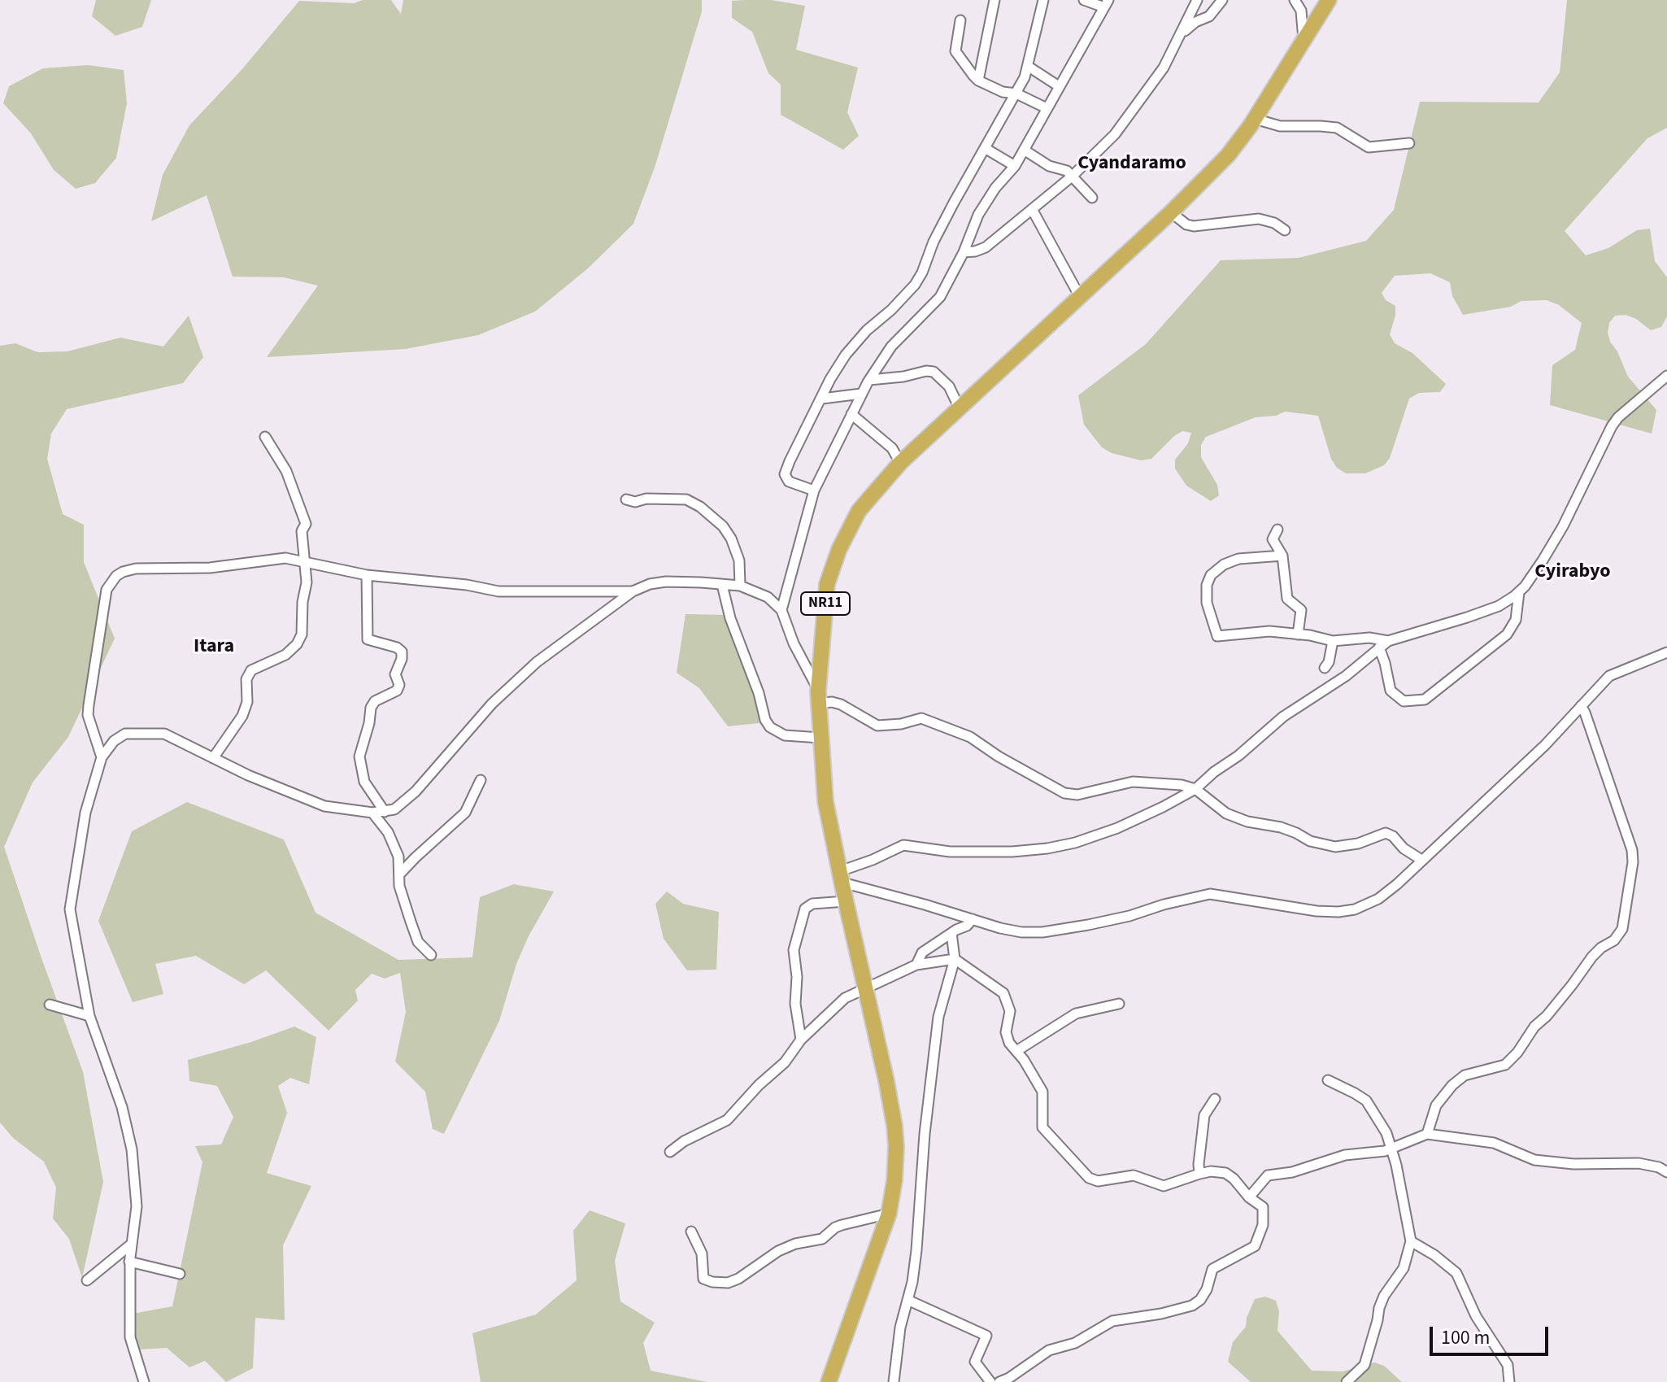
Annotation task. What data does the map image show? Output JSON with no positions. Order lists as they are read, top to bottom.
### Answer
{
  "streets": {
    "highway": ["NR11"]
  },
  "districts": ["Cyandaramo", "Cyirabyo", "Itara"],
  "scale_bar": "100 m"
}
